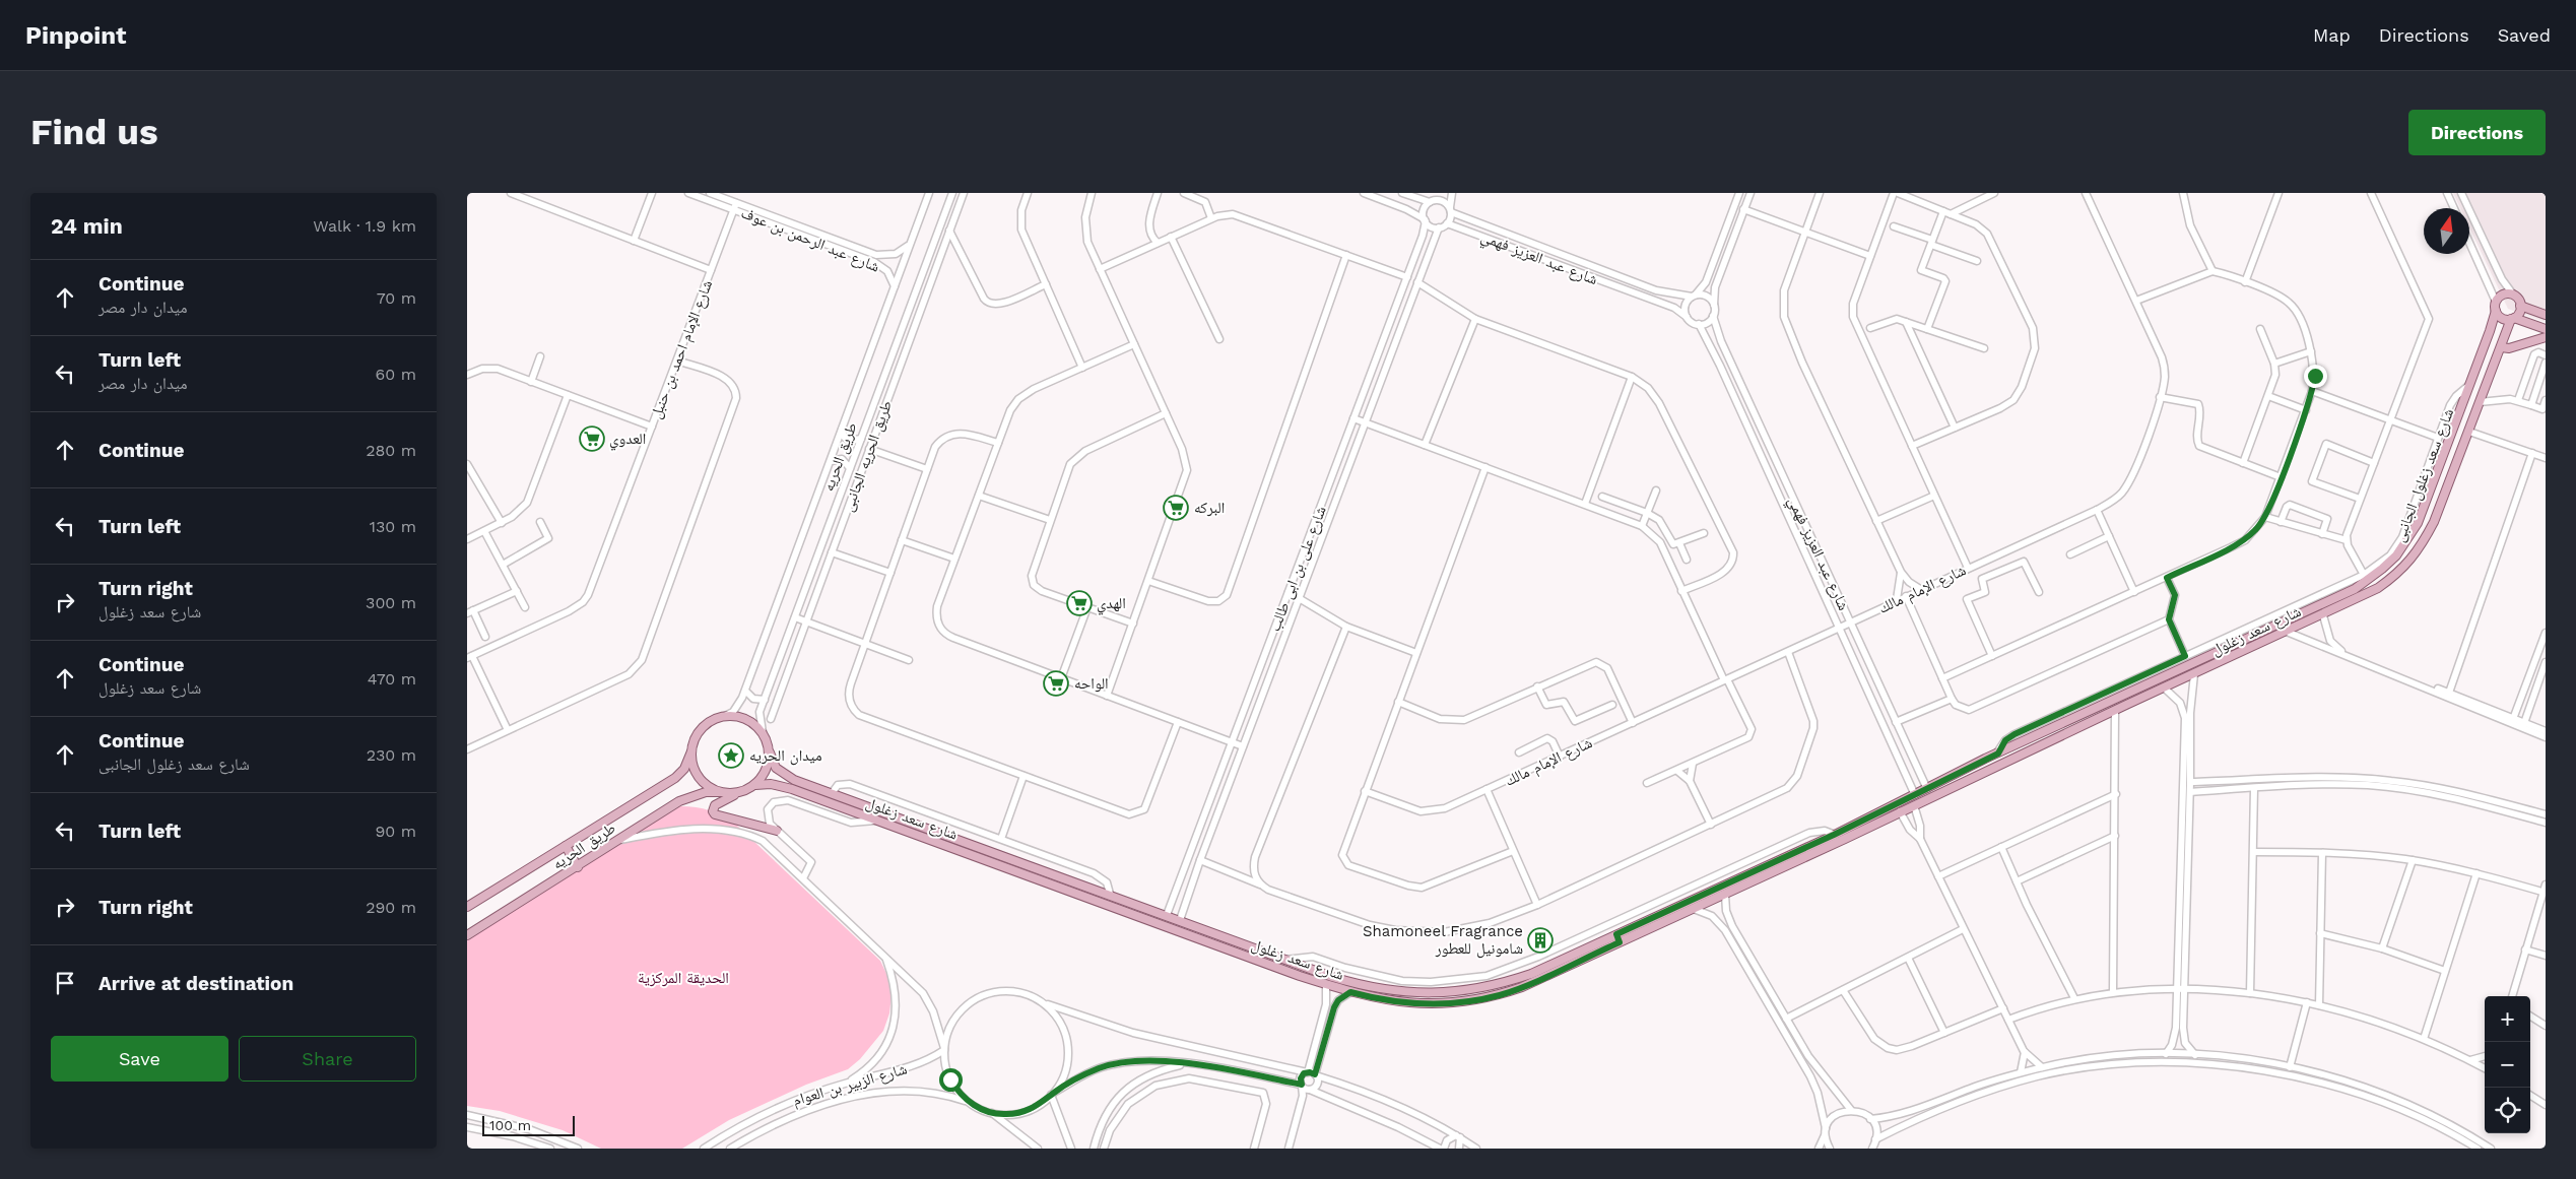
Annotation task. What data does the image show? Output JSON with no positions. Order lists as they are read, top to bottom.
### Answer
{
  "streets": {
    "main road": ["طريق الحريه", "شارع سعد زغلول"],
    "street": [
      "شارع عبد الرحمن بن عوف",
      "شارع عبد العزيز فهمي",
      "شارع الإمام احمد بن حنبل",
      "طريق الحريه الجانبى",
      "شارع سعد زغلول الجانبى",
      "شارع على بن ابى طالب",
      "شارع الإمام مالك",
      "شارع الزبير بن العوام"
    ]
  },
  "crossings": [
    ["شارع عبد الرحمن بن عوف", "شارع الإمام احمد بن حنبل"],
    ["شارع عبد الرحمن بن عوف", "طريق الحريه"],
    ["شارع عبد العزيز فهمي", "شارع على بن ابى طالب"],
    ["شارع عبد العزيز فهمي", "شارع الإمام مالك"],
    ["شارع عبد العزيز فهمي", "شارع سعد زغلول"],
    ["طريق الحريه", "شارع سعد زغلول"],
    ["شارع سعد زغلول الجانبى", "شارع سعد زغلول"],
    ["شارع على بن ابى طالب", "شارع سعد زغلول"]
  ],
  "parks": ["الحديقة المركزية"],
  "places": {
    "supermarket": [
      "العدوي",
      "البركه",
      "الهدي",
      "الواحه"
    ],
    "place": ["ميدان الحريه"],
    "building": ["Shamoneel Fragrance شامونيل للعطور"]
  },
  "scale_bar": "100 m",
  "north": "top",
  "page": {
    "header": "Pinpoint",
    "nav": ["Map", "Directions", "Saved"],
    "buttons": [
      "Directions",
      ["Save", "Share"]
    ],
    "title": "Find us",
    "heading": ["24 min", "Walk · 1.9 km"],
    "list": [
      ["Continue", "ميدان دار مصر", "70 m"],
      ["Turn left", "ميدان دار مصر", "60 m"],
      ["Continue", "280 m"],
      ["Turn left", "130 m"],
      ["Turn right", "شارع سعد زغلول", "300 m"],
      ["Continue", "شارع سعد زغلول", "470 m"],
      ["Continue", "شارع سعد زغلول الجانبى", "230 m"],
      ["Turn left", "90 m"],
      ["Turn right", "290 m"],
      "Arrive at destination"
    ],
    "map_buttons": ["+", "−"],
    "scale": "100 m"
  }
}
